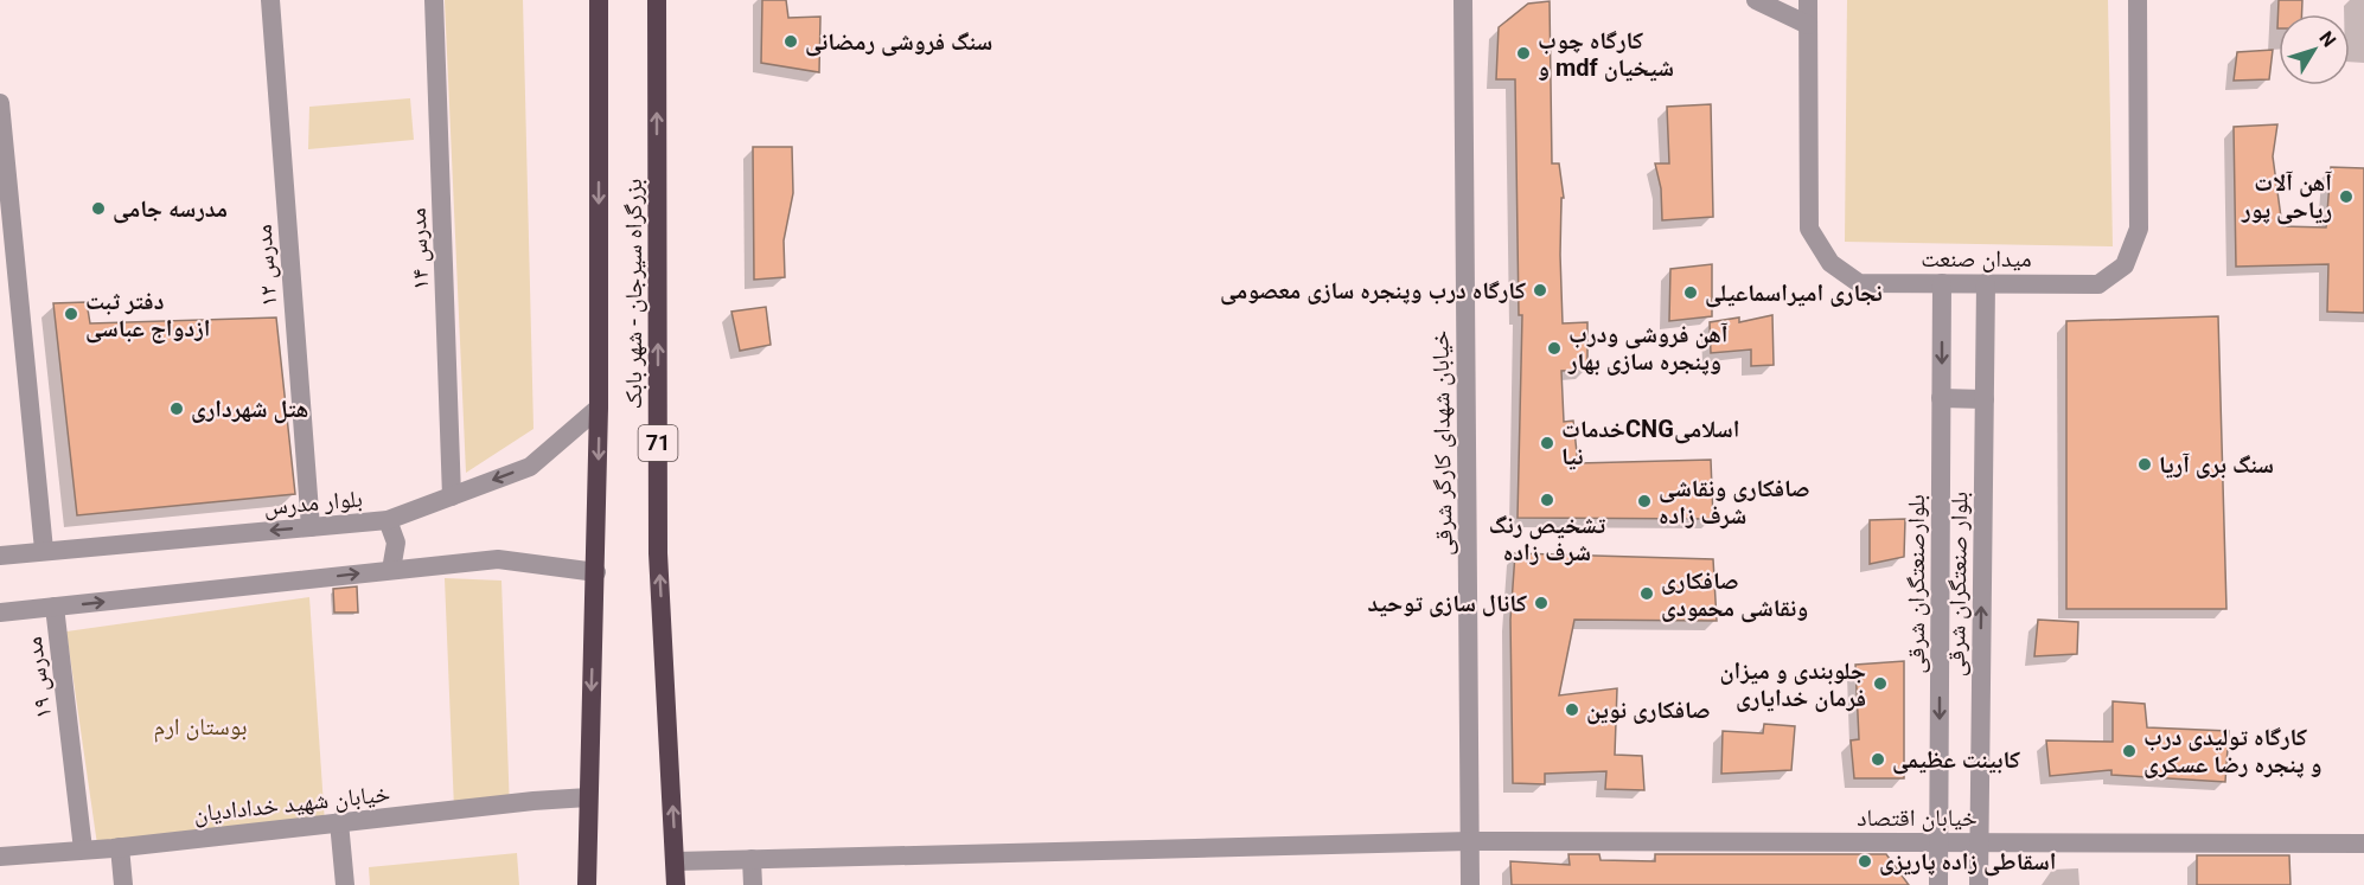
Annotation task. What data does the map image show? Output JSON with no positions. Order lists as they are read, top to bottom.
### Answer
{
  "streets": {
    "highway": ["بزرگراه سیرجان - شهر بابک", "71"],
    "street": [
      "مدرس ۱۴",
      "میدان صنعت",
      "مدرس ۱۲",
      "خیابان شهدای کارگر شرقی",
      "بلوار مدرس",
      "بلوارصنعتگران شرقی",
      "بلوار صنعتگران شرقی",
      "مدرس ۱۹",
      "خیابان شهید خدادادیان",
      "خیابان اقتصاد"
    ]
  },
  "crossings": [
    ["مدرس ۱۴", "بلوار مدرس"],
    ["میدان صنعت", "بلوارصنعتگران شرقی"],
    ["میدان صنعت", "بلوار صنعتگران شرقی"],
    ["مدرس ۱۲", "بلوار مدرس"],
    ["بزرگراه سیرجان - شهر بابک", "بلوار مدرس"],
    ["بزرگراه سیرجان - شهر بابک", "خیابان شهید خدادادیان"],
    ["بزرگراه سیرجان - شهر بابک", "خیابان اقتصاد"],
    ["خیابان شهدای کارگر شرقی", "خیابان اقتصاد"],
    ["بلوارصنعتگران شرقی", "خیابان اقتصاد"],
    ["بلوار صنعتگران شرقی", "خیابان اقتصاد"],
    ["مدرس ۱۹", "خیابان شهید خدادادیان"]
  ],
  "one_way": ["بلوارصنعتگران شرقی", "بلوار صنعتگران شرقی"],
  "parks": ["بوستان ارم"],
  "places": [
    "سنگ فروشی رمضانی",
    "کارگاه چوب و mdf شیخیان",
    "آهن آلات ریاحی پور",
    "مدرسه جامی",
    "کارگاه درب وپنجره سازی معصومی",
    "نجاری امیراسماعیلی",
    "دفتر ثبت ازدواج عباسی",
    "آهن فروشی ودرب وپنجره سازی بهار",
    "هتل شهرداری",
    "خدماتCNGاسلامی نیا",
    "سنگ بری آریا",
    "تشخیص رنگ شرف زاده",
    "صافکاری ونقاشی شرف زاده",
    "صافکاری ونقاشی محمودی",
    "کانال سازی توحید",
    "جلوبندی و میزان فرمان خدایاری",
    "صافکاری نوین",
    "کارگاه تولیدی درب و پنجره رضا عسکری",
    "کابینت عظیمی",
    "اسقاطی زاده پاریزی"
  ],
  "north": "top right"
}
